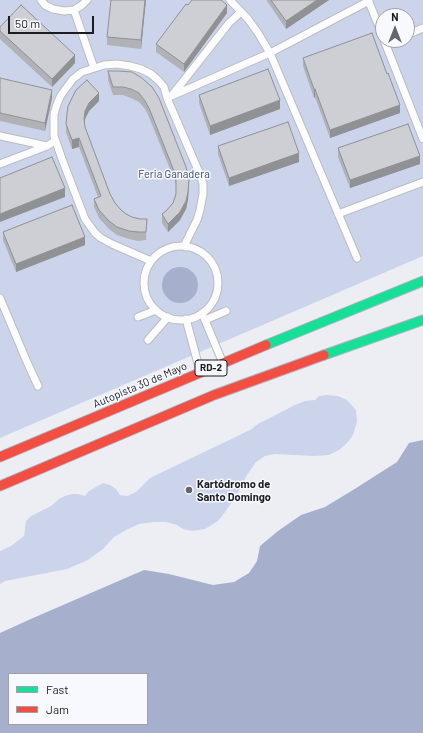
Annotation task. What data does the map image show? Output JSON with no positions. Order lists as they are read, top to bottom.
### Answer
{
  "streets": {
    "highway": ["RD-2", "Autopista 30 de Mayo"]
  },
  "parks": ["Feria Ganadera"],
  "places": ["Kartódromo de Santo Domingo"],
  "legend": ["Fast", "Jam"],
  "scale_bar": "50 m",
  "north": "top"
}
